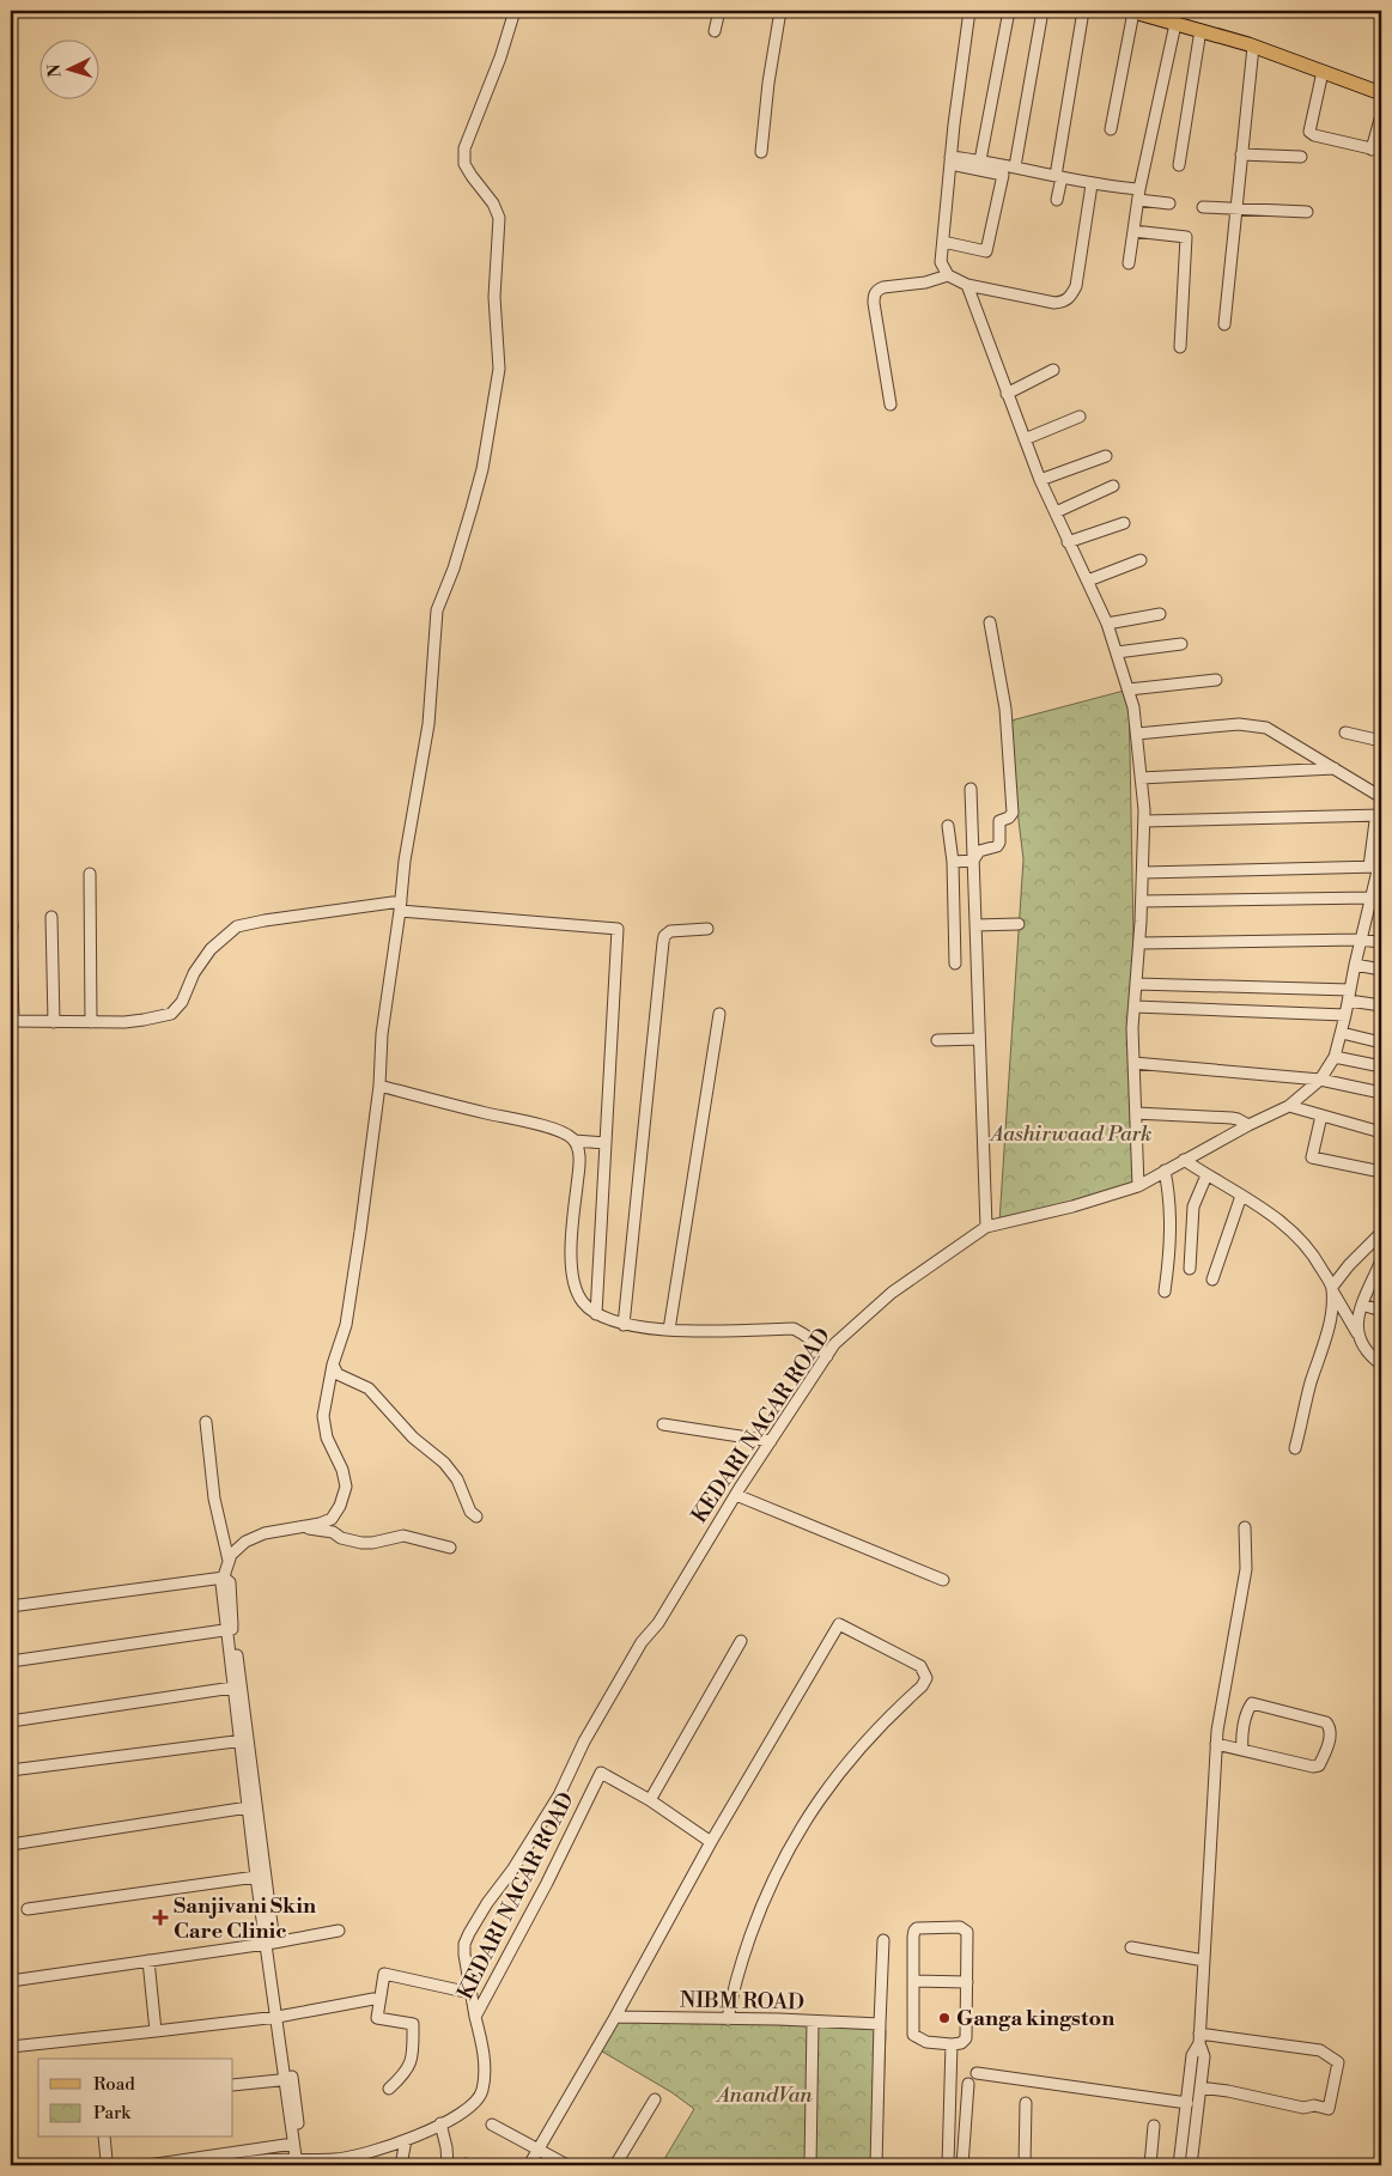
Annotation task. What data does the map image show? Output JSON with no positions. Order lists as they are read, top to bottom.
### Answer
{
  "streets": {
    "street": ["KEDARI NAGAR ROAD", "NIBM ROAD"]
  },
  "parks": ["Aashirwaad Park", "AnandVan"],
  "places": {
    "health": ["Sanjivani Skin Care Clinic"],
    "other": ["Ganga kingston"]
  },
  "legend": ["Road", "Park"],
  "north": "left"
}
